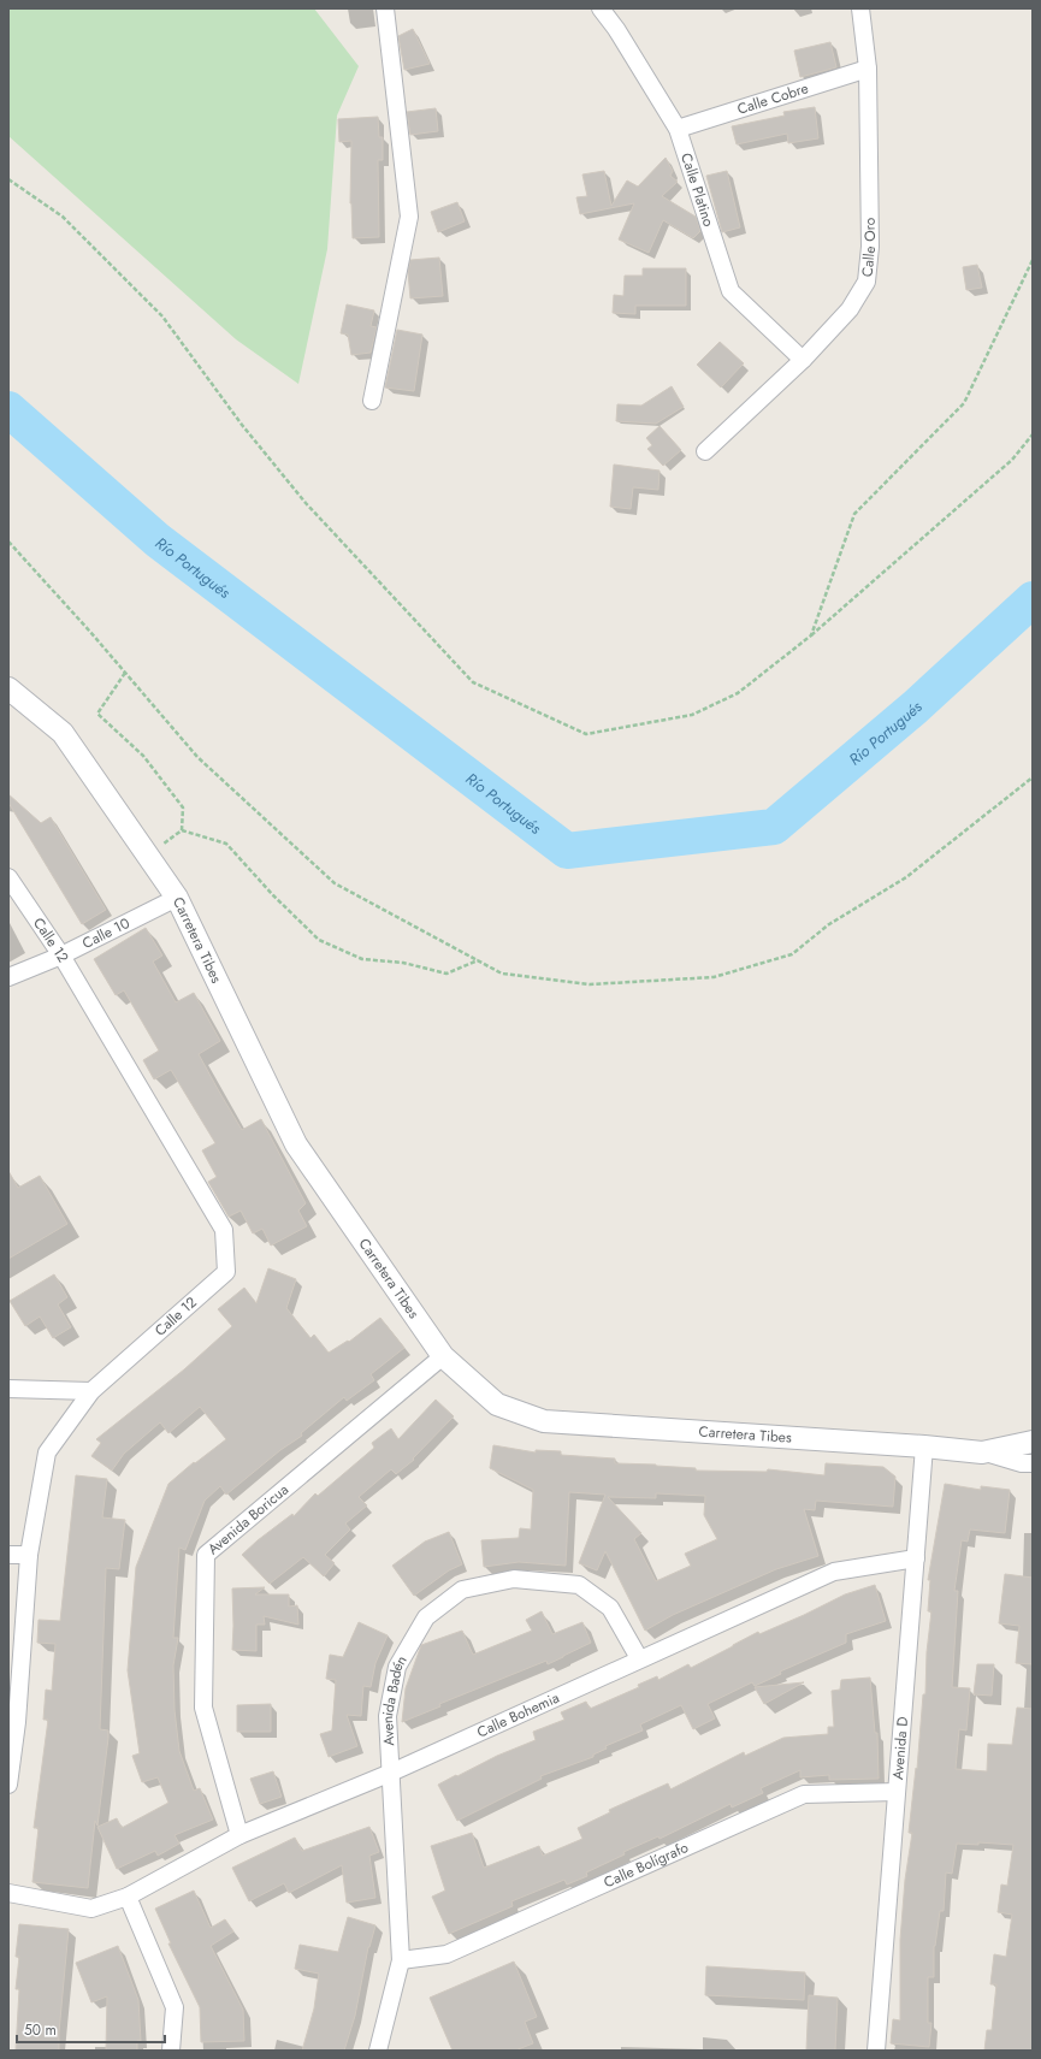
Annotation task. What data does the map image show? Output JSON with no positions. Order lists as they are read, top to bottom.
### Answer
{
  "streets": {
    "street": [
      "Calle Cobre",
      "Calle Platino",
      "Calle Oro",
      "Calle 10",
      "Calle 12",
      "Carretera Tibes",
      "Avenida Boricua",
      "Avenida Badén",
      "Calle Bohemia",
      "Avenida D",
      "Calle Bolígrafo"
    ]
  },
  "crossings": [
    ["Calle Cobre", "Calle Platino"],
    ["Calle Cobre", "Calle Oro"],
    ["Calle Platino", "Calle Oro"],
    ["Calle 10", "Calle 12"],
    ["Calle 10", "Carretera Tibes"],
    ["Carretera Tibes", "Avenida Boricua"],
    ["Carretera Tibes", "Avenida D"],
    ["Avenida Boricua", "Calle Bohemia"],
    ["Avenida Badén", "Calle Bohemia"],
    ["Avenida Badén", "Calle Bolígrafo"],
    ["Calle Bohemia", "Avenida D"],
    ["Avenida D", "Calle Bolígrafo"]
  ],
  "water": ["Río Portugués"],
  "scale_bar": "50 m"
}
